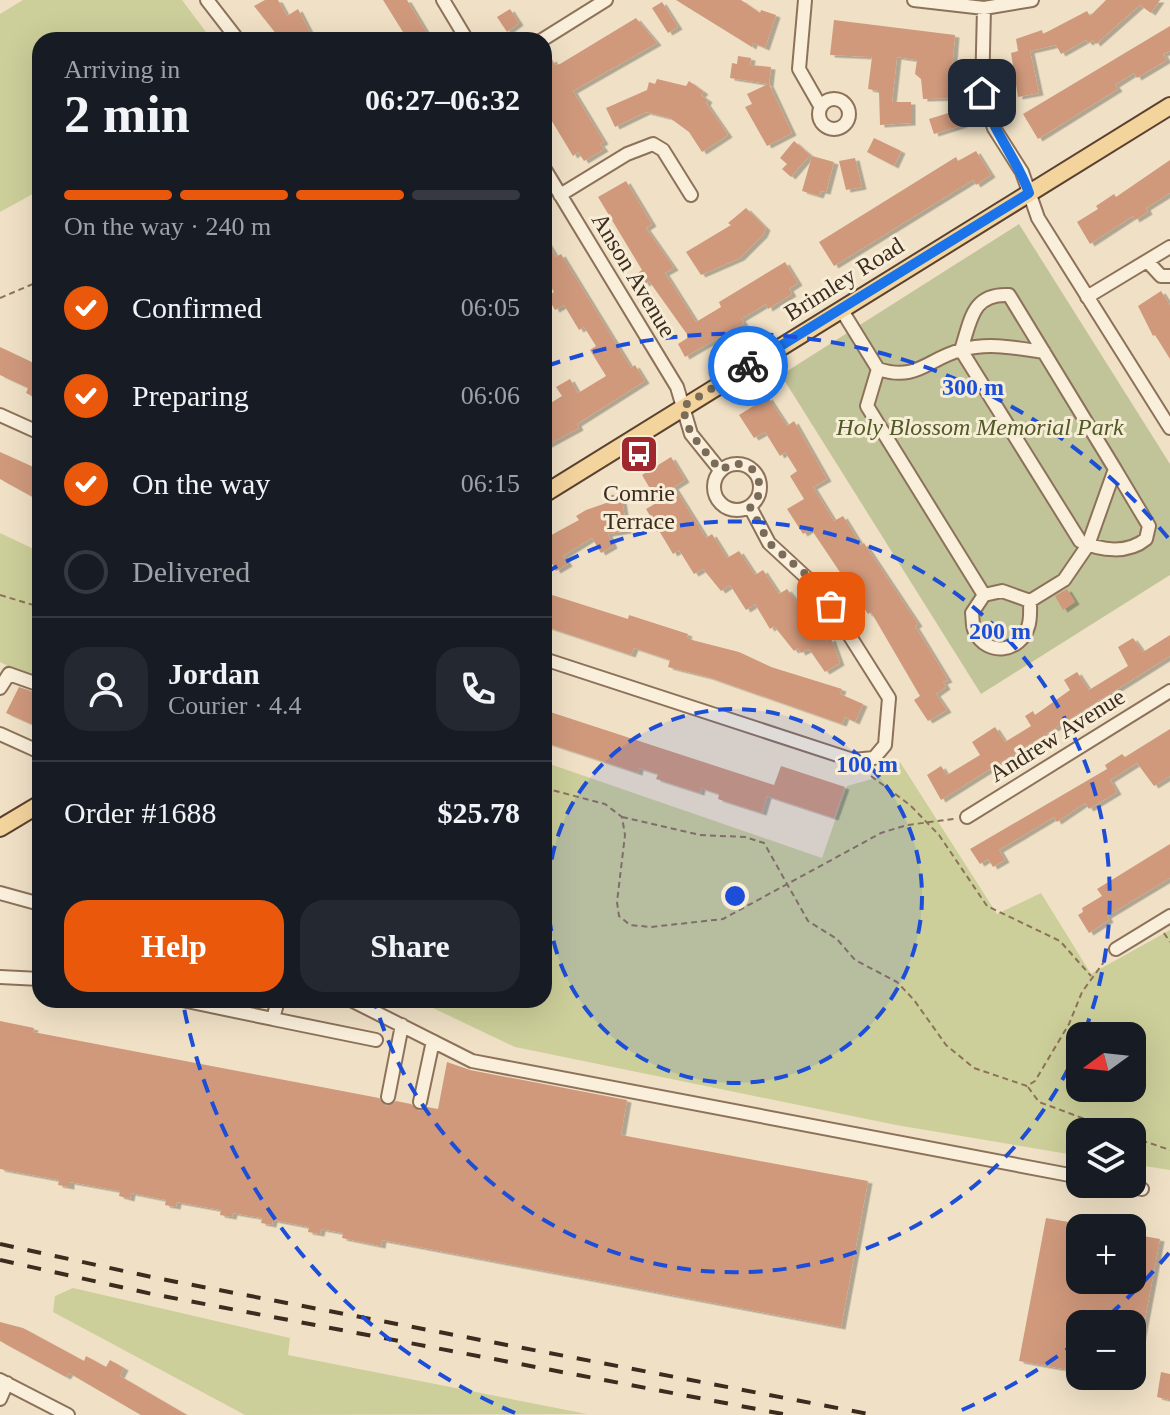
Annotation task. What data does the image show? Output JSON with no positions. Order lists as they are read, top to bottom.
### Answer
{
  "streets": {
    "main road": ["Brimley Road"],
    "street": ["Anson Avenue", "Andrew Avenue"]
  },
  "crossings": [
    ["Anson Avenue", "Brimley Road"]
  ],
  "parks": ["Holy Blossom Memorial Park"],
  "places": {
    "bus stop": ["Comrie Terrace"]
  },
  "north": "left",
  "page": {
    "heading": ["2 min", "Arriving in", "06:27–06:32"],
    "panel": [
      "Jordan",
      "Courier · 4.4",
      "Order #1688",
      "$25.78"
    ],
    "bar": "On the way · 240 m",
    "list": [
      ["Confirmed", "06:05"],
      ["Preparing", "06:06"],
      ["On the way", "06:15"],
      "Delivered"
    ],
    "buttons": ["Help", "Share"],
    "map_buttons": ["+", "−"]
  },
  "rings": ["300 m", "200 m", "100 m"]
}
